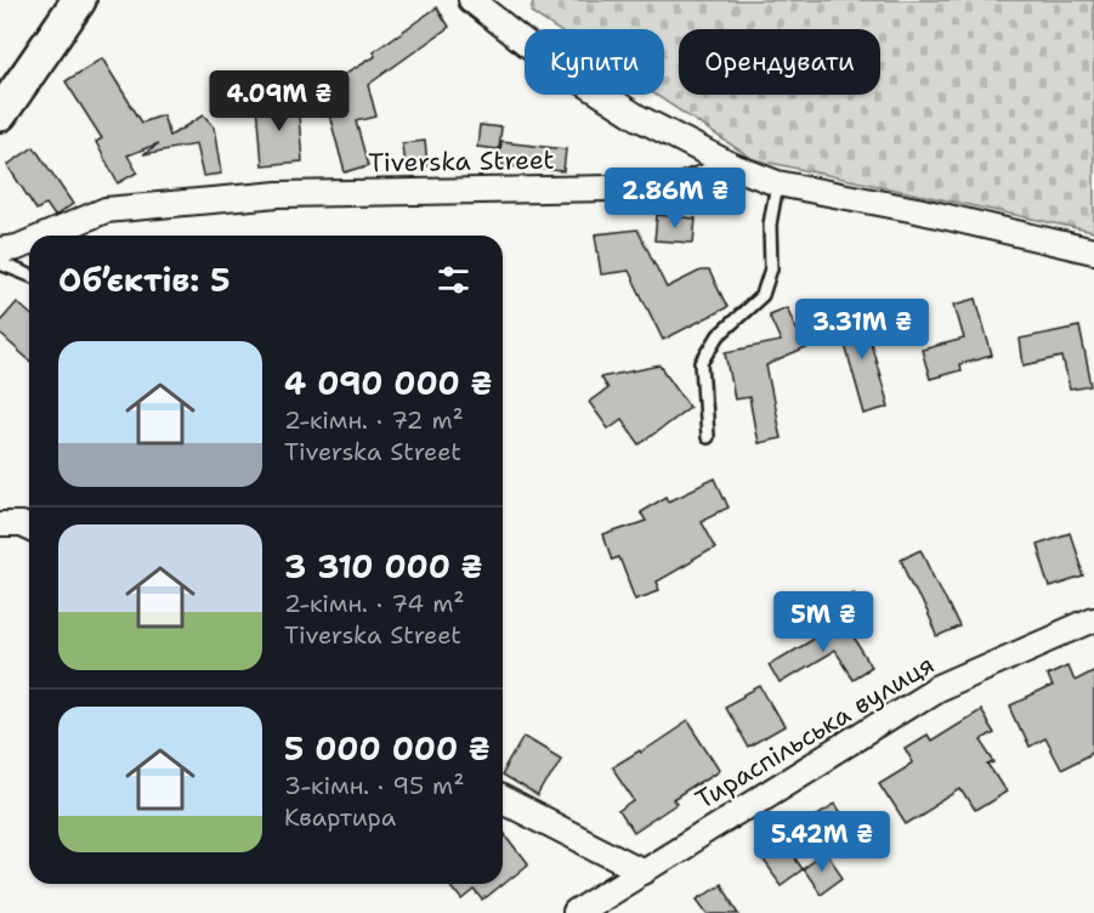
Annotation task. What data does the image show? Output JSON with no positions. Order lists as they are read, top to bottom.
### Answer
{
  "streets": {
    "street": ["Tiverska Street", "Тираспільська вулиця"]
  },
  "page": {
    "chip": ["Купити", "Орендувати"],
    "price": [
      "4.09M ₴",
      "2.86M ₴",
      "3.31M ₴",
      "5M ₴",
      "5.42M ₴"
    ],
    "heading": "Об’єктів: 5",
    "list": [
      {
        "name": "4 090 000 ₴",
        "note": "2-кімн. · 72 m² · Tiverska Street"
      },
      {
        "name": "3 310 000 ₴",
        "note": "2-кімн. · 74 m² · Tiverska Street"
      },
      {
        "name": "5 000 000 ₴",
        "note": "3-кімн. · 95 m² · Квартира"
      }
    ]
  }
}
